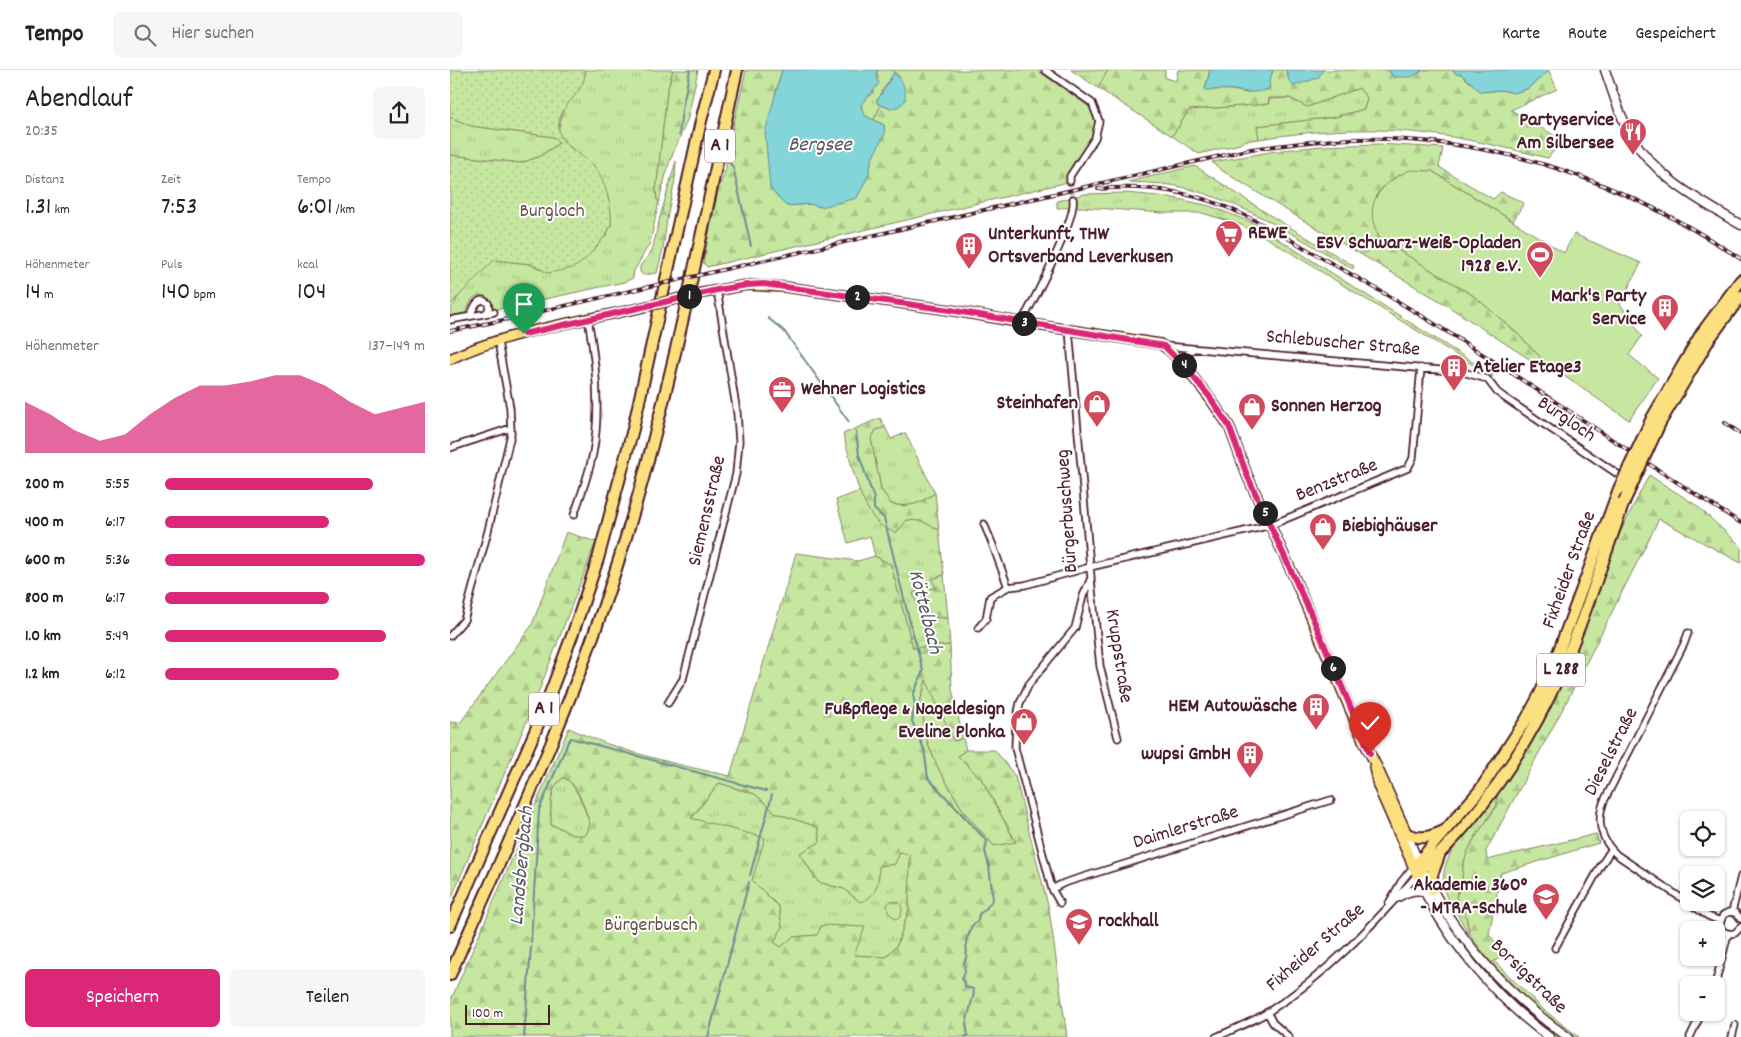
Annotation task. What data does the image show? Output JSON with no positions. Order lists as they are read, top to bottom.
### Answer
{
  "streets": {
    "highway": ["A 1", "Fixheider Straße", "L 288"],
    "main road": ["Schlebuscher Straße", "Borsigstraße"],
    "street": [
      "Burgloch",
      "Benzstraße",
      "Siemensstraße",
      "Bürgerbuschweg",
      "Kruppstraße",
      "Dieselstraße",
      "Daimlerstraße"
    ]
  },
  "crossings": [
    ["Schlebuscher Straße", "Burgloch"],
    ["Schlebuscher Straße", "Benzstraße"],
    ["Schlebuscher Straße", "Siemensstraße"],
    ["Schlebuscher Straße", "Bürgerbuschweg"],
    ["Benzstraße", "Bürgerbuschweg"],
    ["Bürgerbuschweg", "Kruppstraße"],
    ["Bürgerbuschweg", "Daimlerstraße"],
    ["Fixheider Straße", "L 288"],
    ["L 288", "Borsigstraße"]
  ],
  "water": ["Bergsee", "Köttelbach", "Landsbergbach"],
  "parks": ["Burgloch", "Bürgerbusch"],
  "places": {
    "restaurant": ["Partyservice Am Silbersee"],
    "supermarket": ["REWE"],
    "building": [
      "Unterkunft, THW Ortsverband Leverkusen",
      "Mark's Party Service",
      "Atelier Etage3",
      "HEM Autowäsche",
      "wupsi GmbH"
    ],
    "sports": ["ESV Schwarz-Weiß-Opladen 1928 e.V."],
    "office": ["Wehner Logistics"],
    "shop": [
      "Steinhafen",
      "Sonnen Herzog",
      "Biebighäuser",
      "Fußpflege & Nageldesign Eveline Plonka"
    ],
    "school or university": ["Akademie 360° - MTRA-Schule", "rockhall"]
  },
  "scale_bar": "100 m",
  "page": {
    "header": "Tempo",
    "search": "Hier suchen",
    "nav": ["Karte", "Route", "Gespeichert"],
    "heading": ["Abendlauf", "20:35"],
    "stats": [
      ["Distanz", "1.31 km"],
      ["Zeit", "7:53"],
      ["Tempo", "6:01 /km"],
      ["Höhenmeter", "14 m"],
      ["Puls", "140 bpm"],
      ["kcal", "104"]
    ],
    "pins": [
      "1",
      "2",
      "3",
      "4",
      "5",
      "6"
    ],
    "chart": ["Höhenmeter", "137–149 m"],
    "list": [
      {
        "name": "200 m",
        "note": "5:55"
      },
      {
        "name": "400 m",
        "note": "6:17"
      },
      {
        "name": "600 m",
        "note": "5:36"
      },
      {
        "name": "800 m",
        "note": "6:17"
      },
      {
        "name": "1.0 km",
        "note": "5:49"
      },
      {
        "name": "1.2 km",
        "note": "6:12"
      }
    ],
    "map_buttons": ["+", "−"],
    "buttons": ["Speichern", "Teilen"],
    "scale": "100 m"
  }
}
